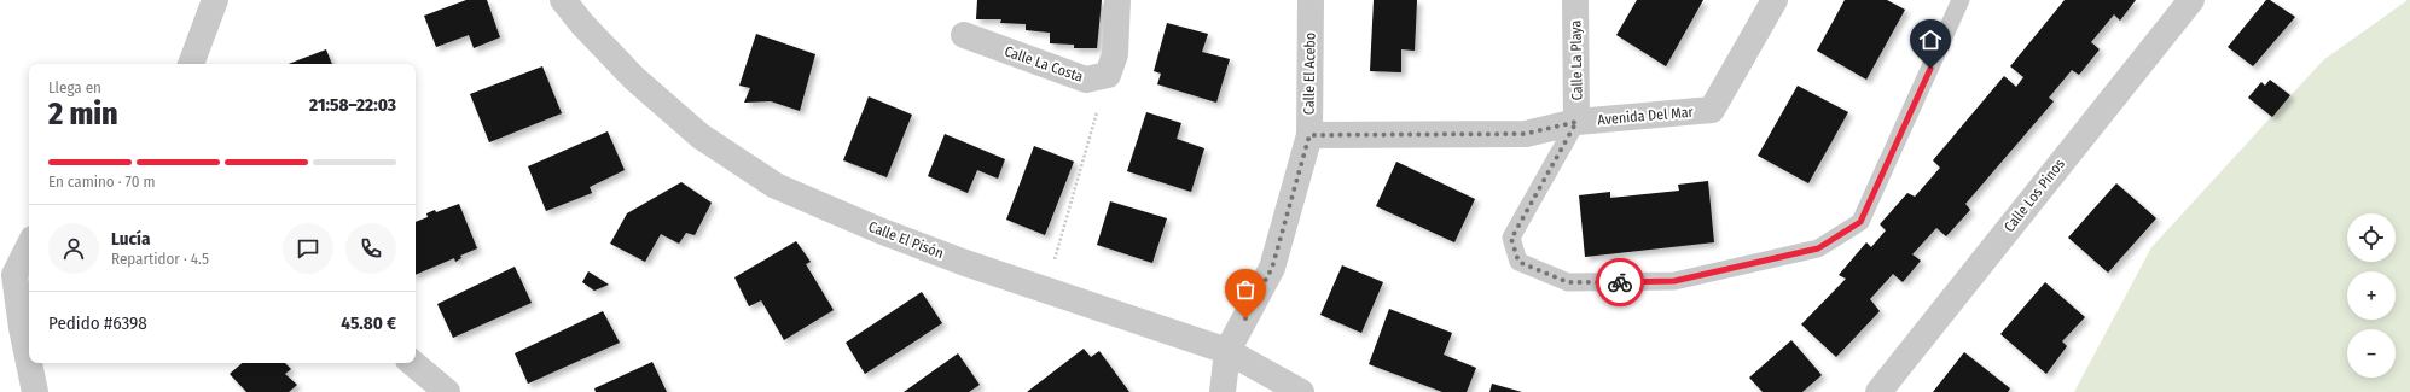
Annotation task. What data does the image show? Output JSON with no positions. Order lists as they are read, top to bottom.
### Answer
{
  "streets": {
    "street": [
      "Calle La Playa",
      "Calle La Costa",
      "Calle El Acebo",
      "Avenida Del Mar",
      "Calle Los Pinos",
      "Calle El Pisón"
    ]
  },
  "crossings": [
    ["Calle La Playa", "Avenida Del Mar"],
    ["Calle El Acebo", "Avenida Del Mar"],
    ["Calle El Acebo", "Calle El Pisón"]
  ],
  "page": {
    "heading": ["2 min", "Llega en", "21:58–22:03"],
    "panel": [
      "Lucía",
      "Repartidor · 4.5",
      "Pedido #6398",
      "45.80 €"
    ],
    "bar": "En camino · 70 m",
    "map_buttons": ["+", "−"]
  }
}
